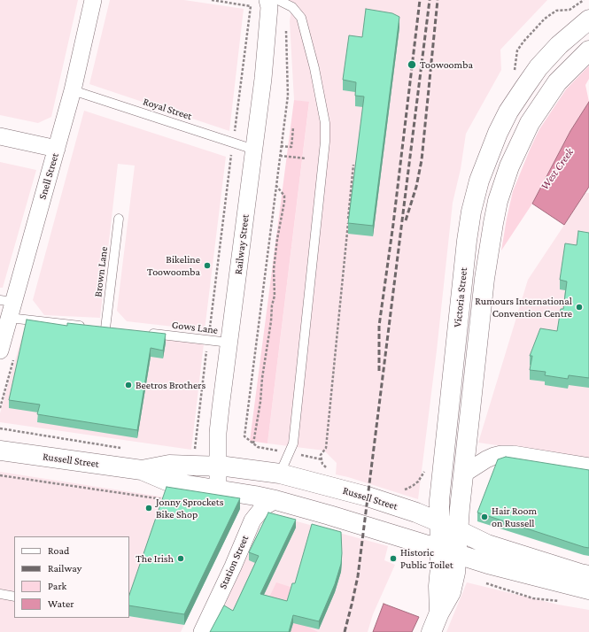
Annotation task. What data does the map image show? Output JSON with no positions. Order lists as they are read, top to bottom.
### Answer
{
  "streets": {
    "main road": ["Victoria Street", "Russell Street"],
    "street": ["Snell Street", "Railway Street", "Station Street"],
    "lane": ["Royal Street", "Brown Lane", "Gows Lane"]
  },
  "crossings": [
    ["Royal Street", "Snell Street"],
    ["Royal Street", "Railway Street"],
    ["Railway Street", "Gows Lane"],
    ["Railway Street", "Russell Street"],
    ["Victoria Street", "Russell Street"],
    ["Russell Street", "Station Street"]
  ],
  "water": ["West Creek"],
  "places": [
    "Toowoomba",
    "Bikeline Toowoomba",
    "Rumours International Convention Centre",
    "Beetros Brothers",
    "Jonny Sprockets Bike Shop",
    "Hair Room on Russell",
    "The Irish",
    "Historic Public Toilet"
  ],
  "legend": [
    "Road",
    "Railway",
    "Park",
    "Water"
  ]
}
